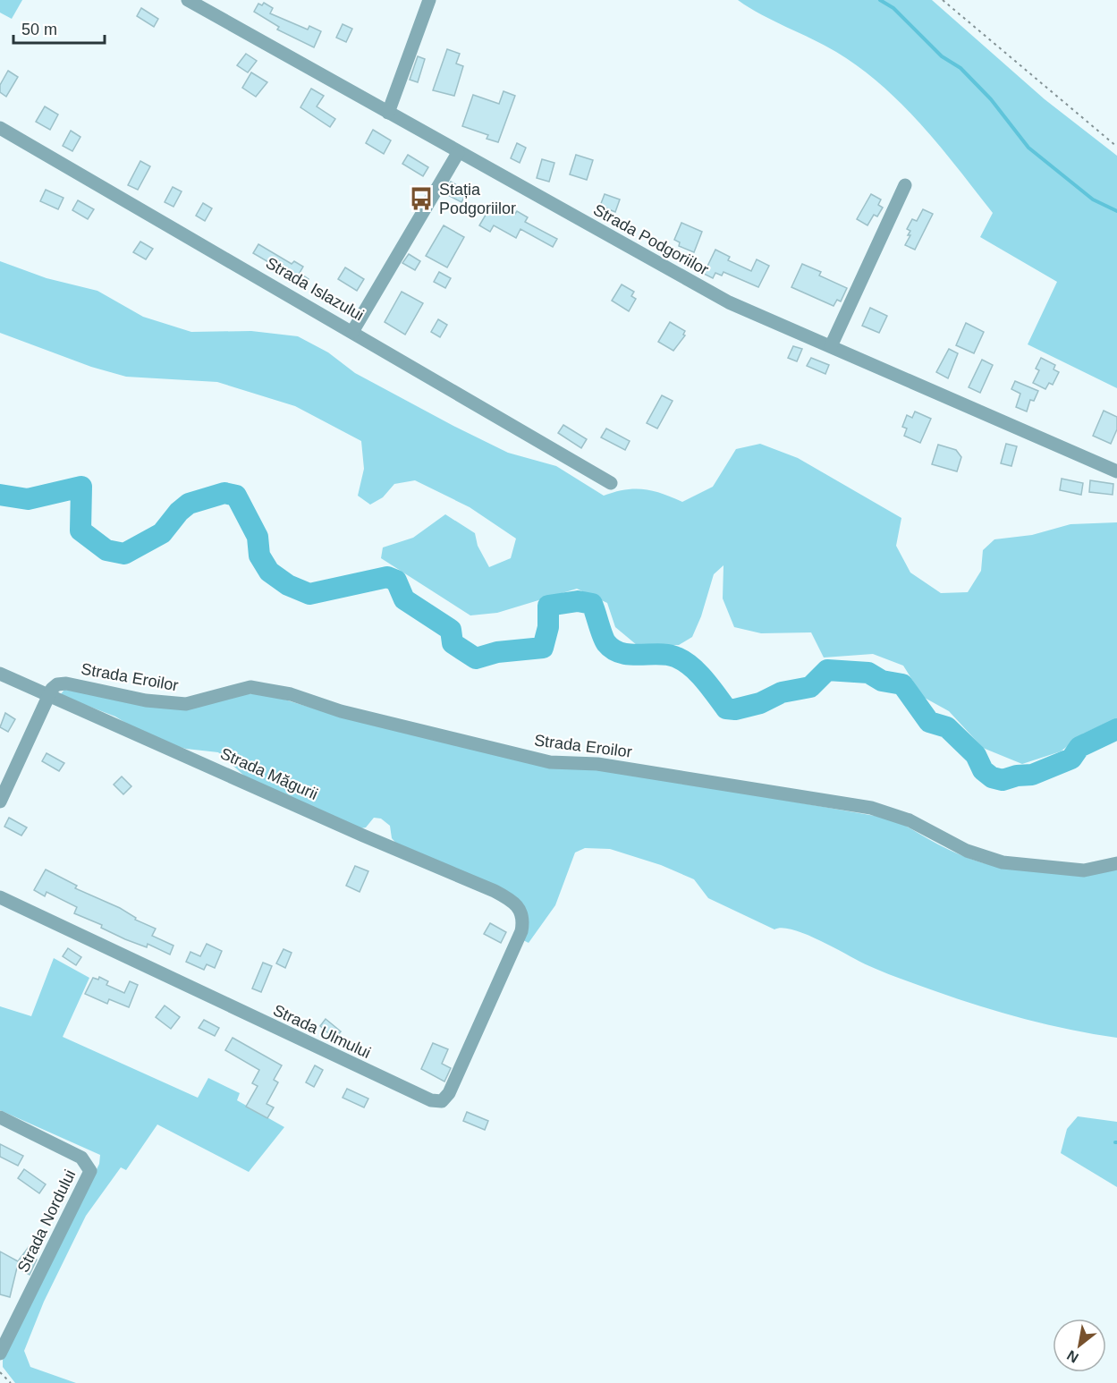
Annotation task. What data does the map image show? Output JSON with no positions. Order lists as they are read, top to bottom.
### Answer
{
  "streets": {
    "street": [
      "Strada Podgoriilor",
      "Strada Islazului",
      "Strada Eroilor",
      "Strada Măgurii",
      "Strada Ulmului",
      "Strada Nordului"
    ]
  },
  "crossings": [
    ["Strada Eroilor", "Strada Măgurii"],
    ["Strada Măgurii", "Strada Ulmului"]
  ],
  "places": {
    "bus stop": ["Stația Podgoriilor"]
  },
  "scale_bar": "50 m",
  "north": "bottom left"
}
